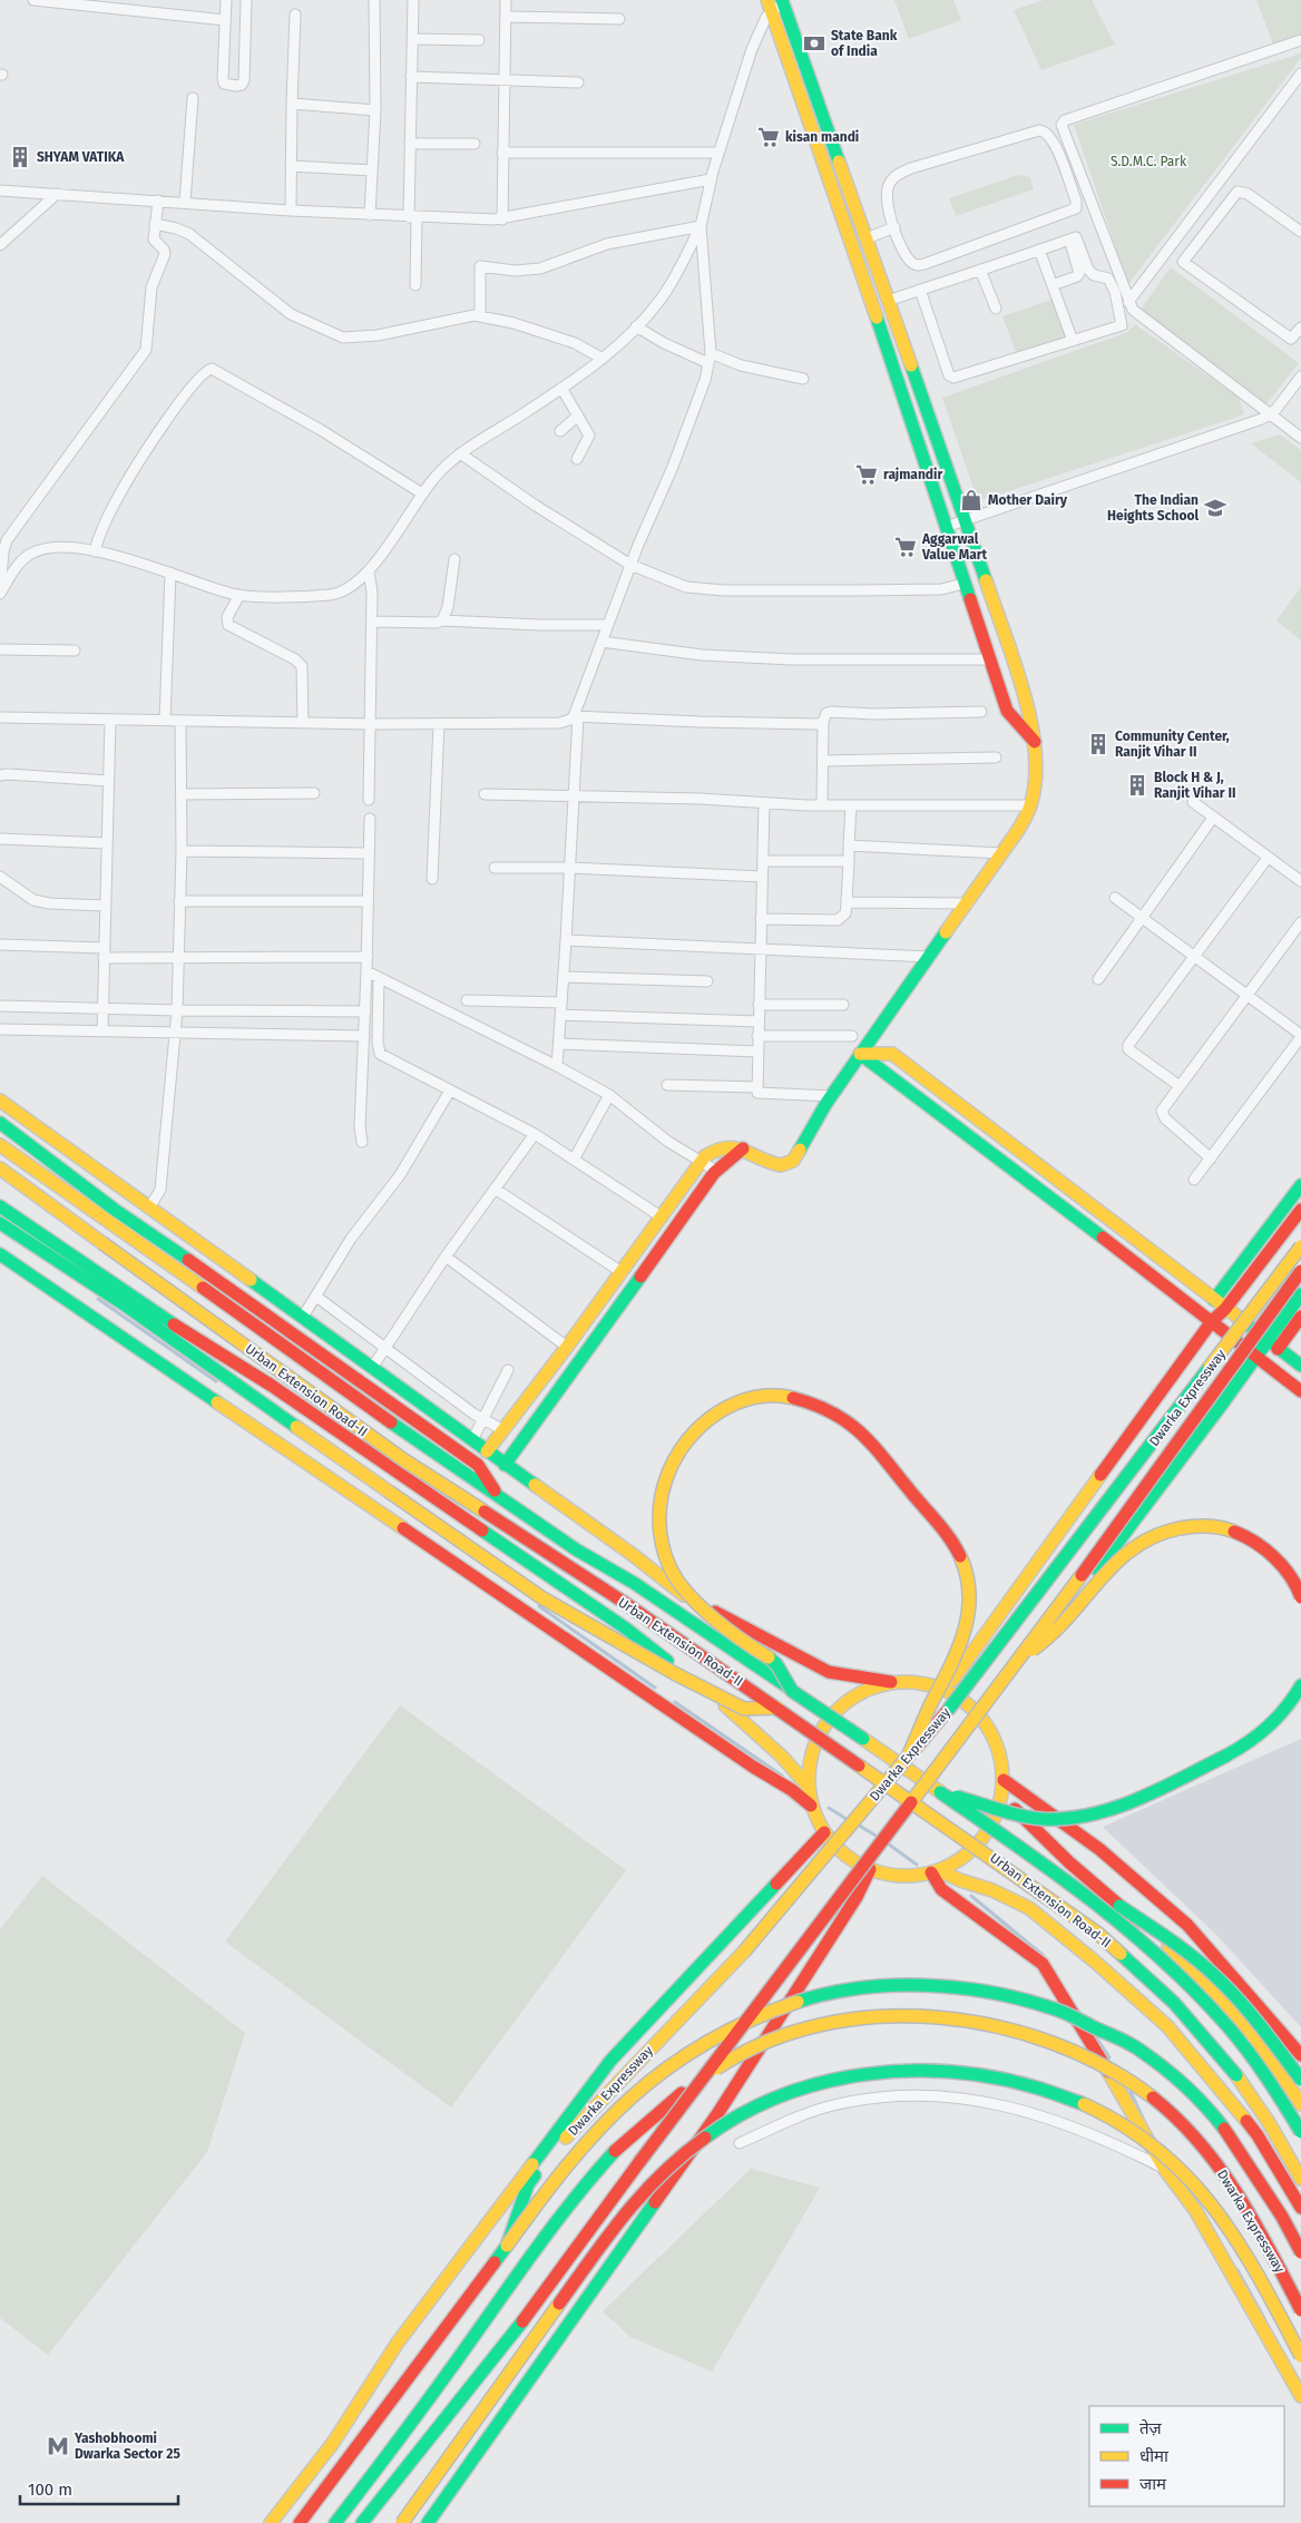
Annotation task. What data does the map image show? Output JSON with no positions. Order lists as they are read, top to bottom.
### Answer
{
  "streets": {
    "main road": ["Urban Extension Road-II", "Dwarka Expressway"]
  },
  "parks": ["S.D.M.C. Park"],
  "places": {
    "bank": ["State Bank of India"],
    "supermarket": ["kisan mandi", "rajmandir", "Aggarwal Value Mart"],
    "building": ["SHYAM VATIKA", "Community Center, Ranjit Vihar II", "Block H & J, Ranjit Vihar II"],
    "shop": ["Mother Dairy"],
    "school or university": ["The Indian Heights School"],
    "metro station": ["Yashobhoomi Dwarka Sector 25"]
  },
  "legend": ["तेज़", "धीमा", "जाम"],
  "scale_bar": "100 m"
}
